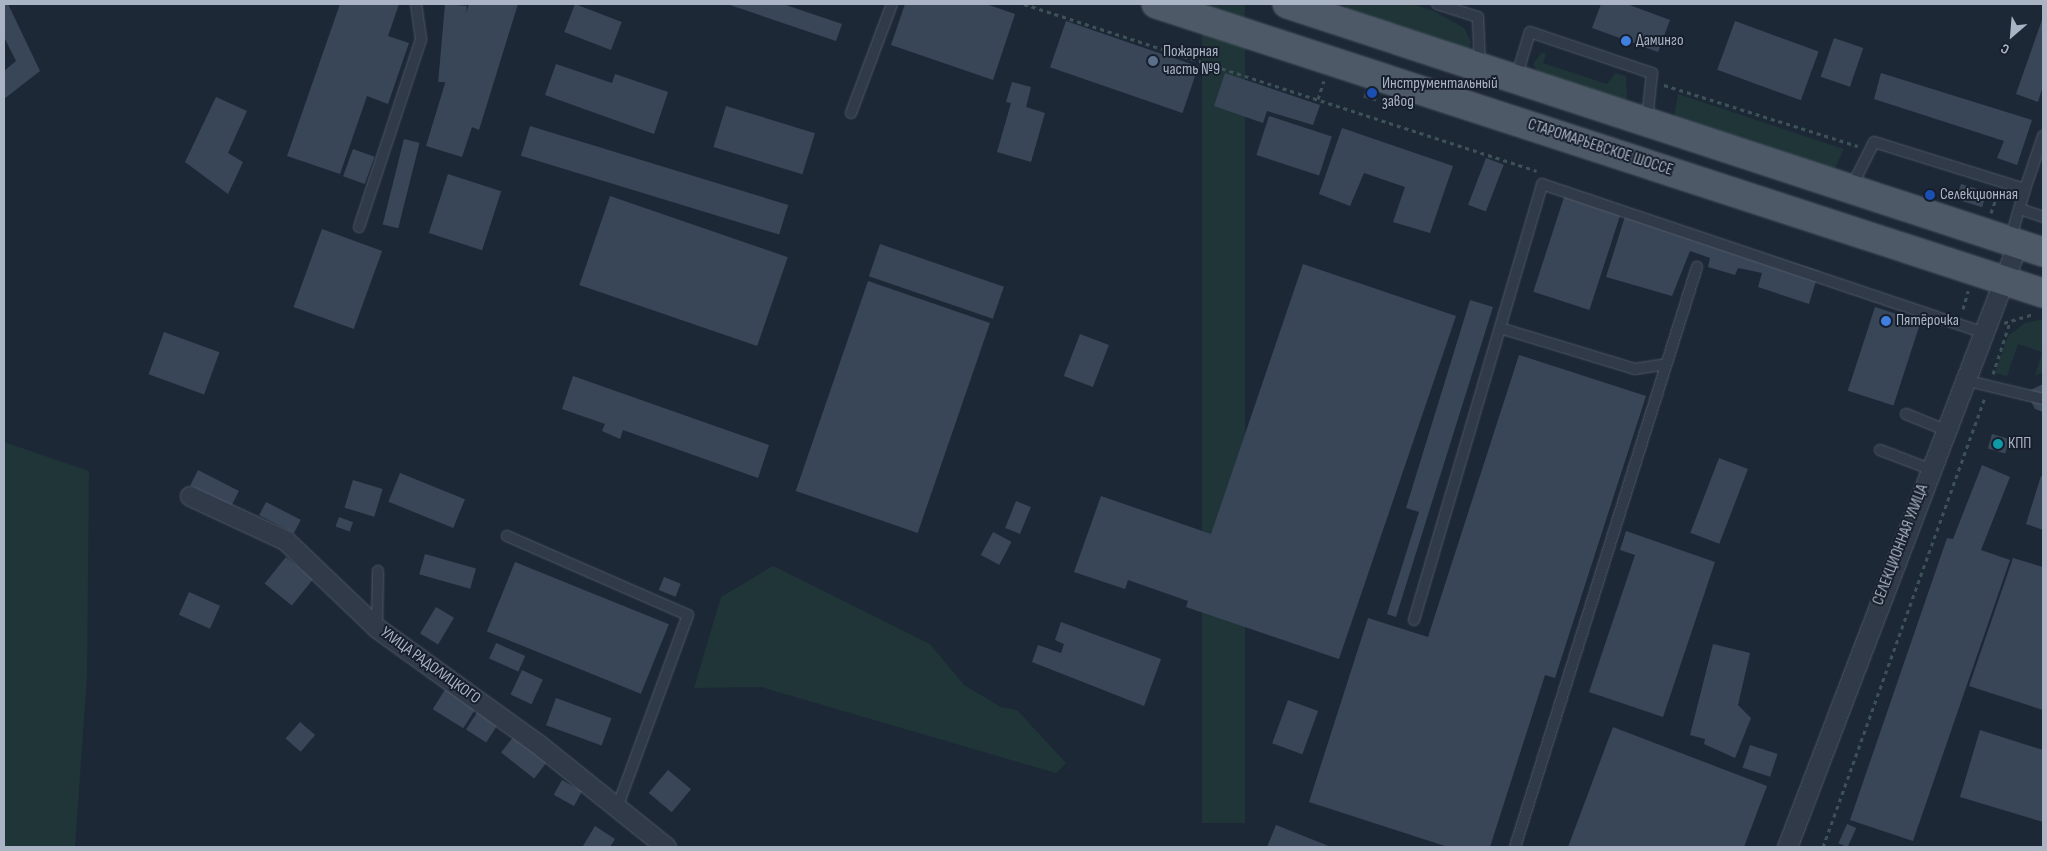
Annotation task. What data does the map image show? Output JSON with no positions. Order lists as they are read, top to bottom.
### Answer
{
  "streets": {
    "main road": ["СТАРОМАРЬЕВСКОЕ ШОССЕ"],
    "street": ["СЕЛЕКЦИОННАЯ УЛИЦА", "УЛИЦА РАДОЛИЦКОГО"]
  },
  "crossings": [
    ["СТАРОМАРЬЕВСКОЕ ШОССЕ", "СЕЛЕКЦИОННАЯ УЛИЦА"]
  ],
  "places": [
    "Даминго",
    "Пожарная часть №9",
    "Инструментальный завод",
    "Селекционная",
    "Пятёрочка",
    "КПП"
  ],
  "north": "bottom left"
}
